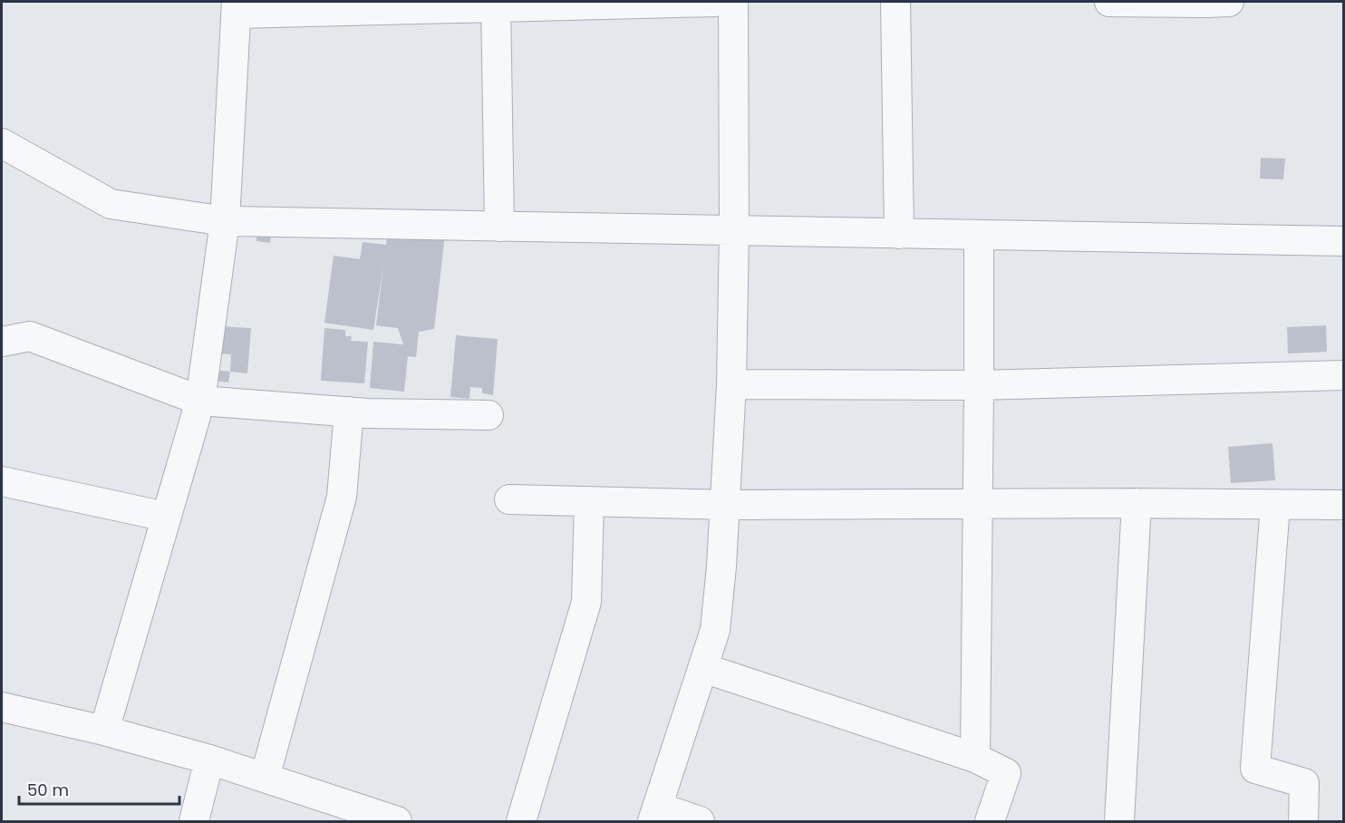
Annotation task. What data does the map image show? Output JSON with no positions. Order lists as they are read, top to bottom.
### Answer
{
  "scale_bar": "50 m"
}
